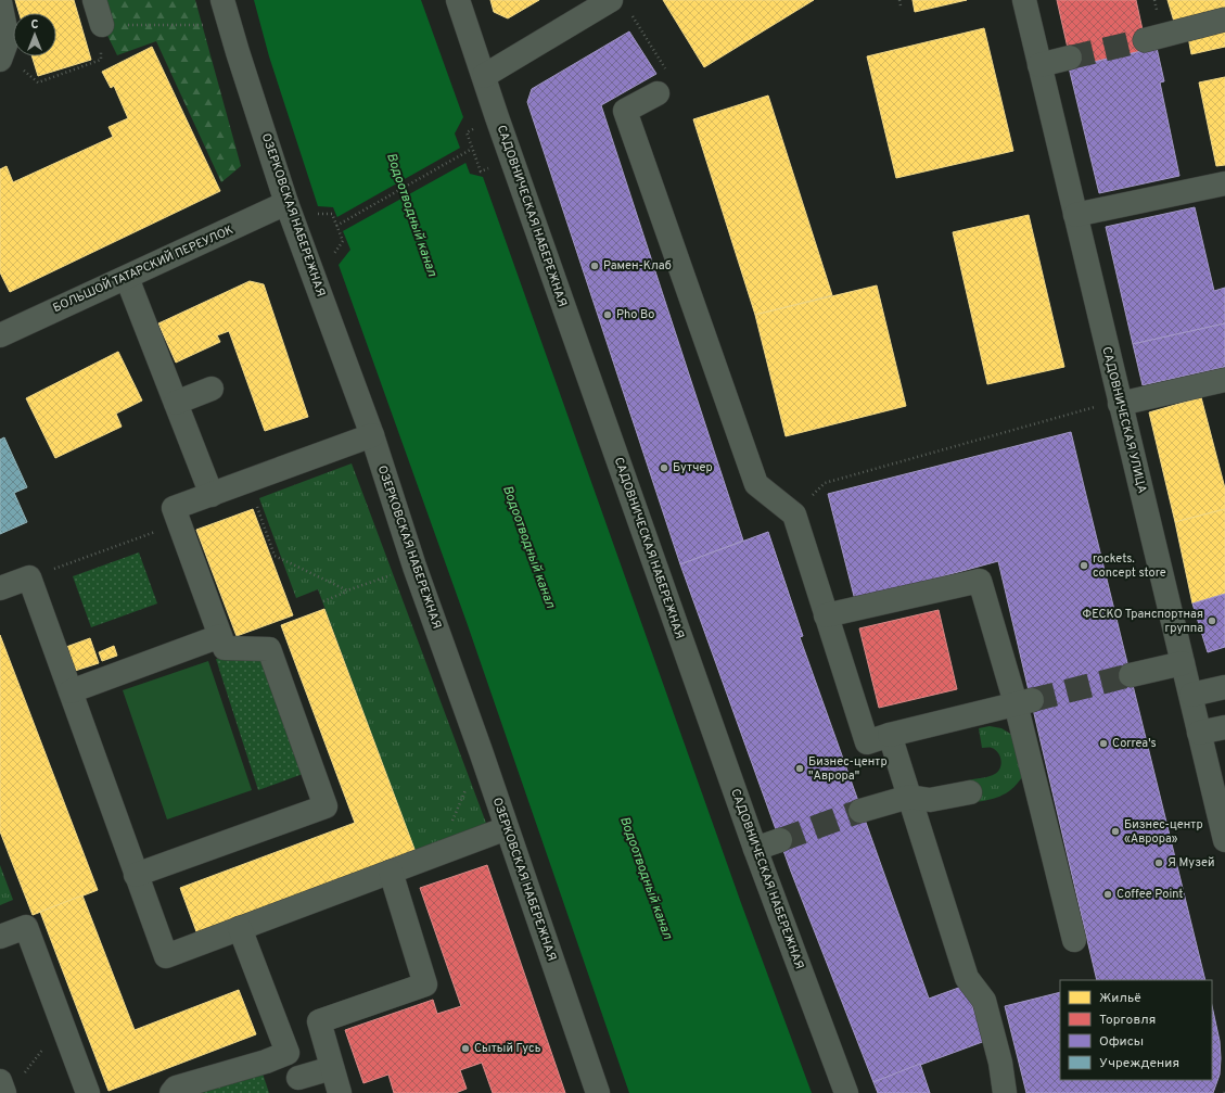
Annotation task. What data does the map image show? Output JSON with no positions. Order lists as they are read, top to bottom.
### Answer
{
  "streets": {
    "street": [
      "ОЗЕРКОВСКАЯ НАБЕРЕЖНАЯ",
      "САДОВНИЧЕСКАЯ НАБЕРЕЖНАЯ",
      "БОЛЬШОЙ ТАТАРСКИЙ ПЕРЕУЛОК",
      "САДОВНИЧЕСКАЯ УЛИЦА"
    ]
  },
  "crossings": [
    ["ОЗЕРКОВСКАЯ НАБЕРЕЖНАЯ", "БОЛЬШОЙ ТАТАРСКИЙ ПЕРЕУЛОК"]
  ],
  "water": ["Водоотводный канал"],
  "places": [
    "Рамен-Клаб",
    "Pho Bo",
    "Бутчер",
    "rockets. concept store",
    "ФЕСКО Транспортная группа",
    "Correa's",
    "Бизнес-центр \"Аврора\"",
    "Бизнес-центр «Аврора»",
    "Я Музей",
    "Coffee Point",
    "Сытый Гусь"
  ],
  "legend": [
    "Жильё",
    "Торговля",
    "Офисы",
    "Учреждения"
  ],
  "north": "top"
}
